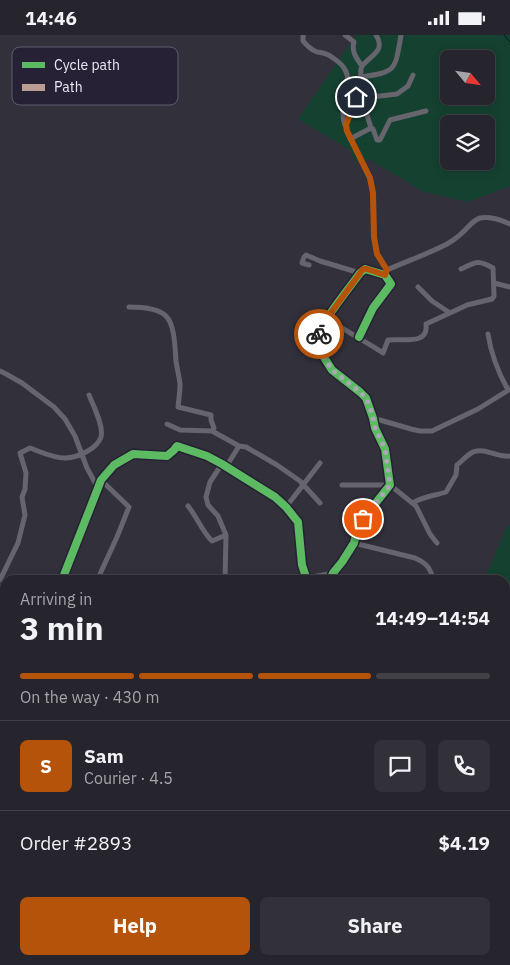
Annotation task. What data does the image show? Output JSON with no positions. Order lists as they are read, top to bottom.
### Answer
{
  "legend": ["Cycle path", "Path"],
  "north": "bottom right",
  "page": {
    "status": "14:46",
    "heading": ["3 min", "Arriving in", "14:49–14:54"],
    "panel": [
      "Sam",
      "Courier · 4.5",
      "Order #2893",
      "$4.19"
    ],
    "bar": "On the way · 430 m",
    "round": "S",
    "buttons": ["Help", "Share"]
  }
}
